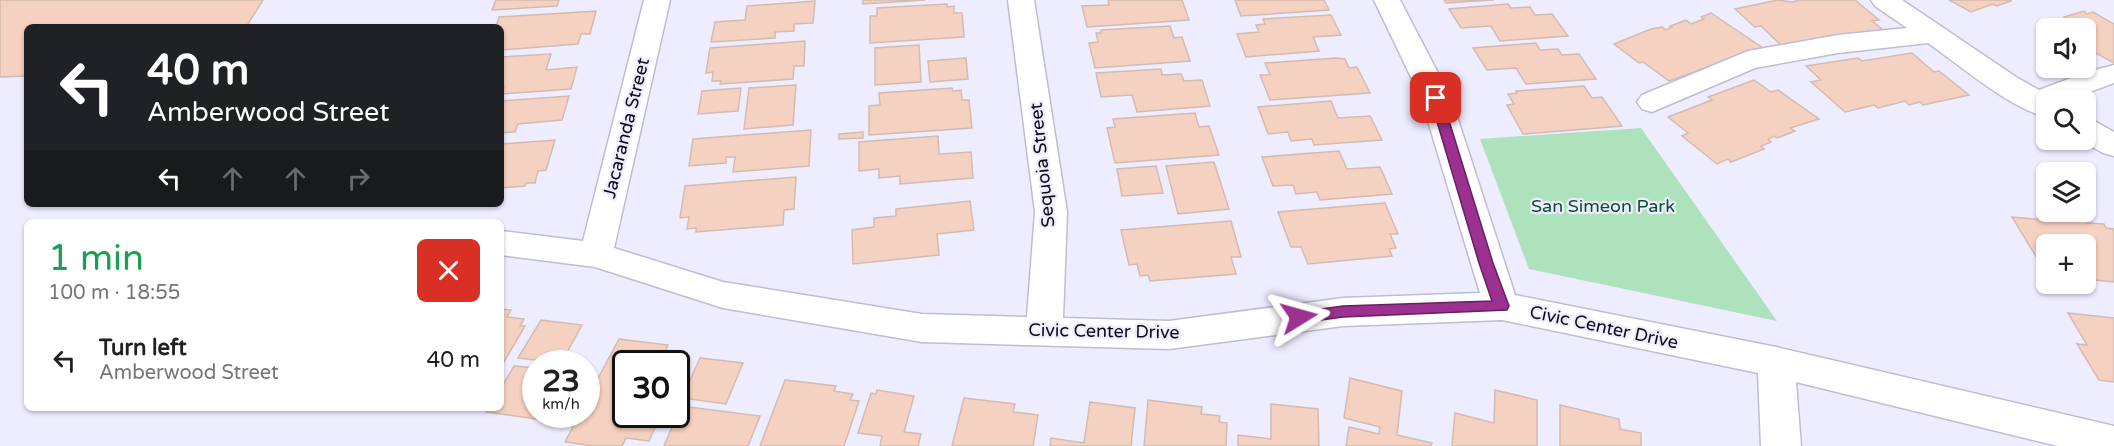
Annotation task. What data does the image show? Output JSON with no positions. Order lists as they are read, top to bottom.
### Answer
{
  "streets": {
    "street": ["Jacaranda Street", "Sequoia Street", "Civic Center Drive"]
  },
  "crossings": [
    ["Jacaranda Street", "Civic Center Drive"],
    ["Sequoia Street", "Civic Center Drive"]
  ],
  "parks": ["San Simeon Park"],
  "page": {
    "map_buttons": "+",
    "turn": ["40 m", "Amberwood Street"],
    "heading": ["1 min", "100 m · 18:55"],
    "list": [
      {
        "name": "Turn left",
        "note": "Amberwood Street",
        "value": "40 m"
      }
    ],
    "speed": "23 km/h",
    "limit": "30"
  }
}
